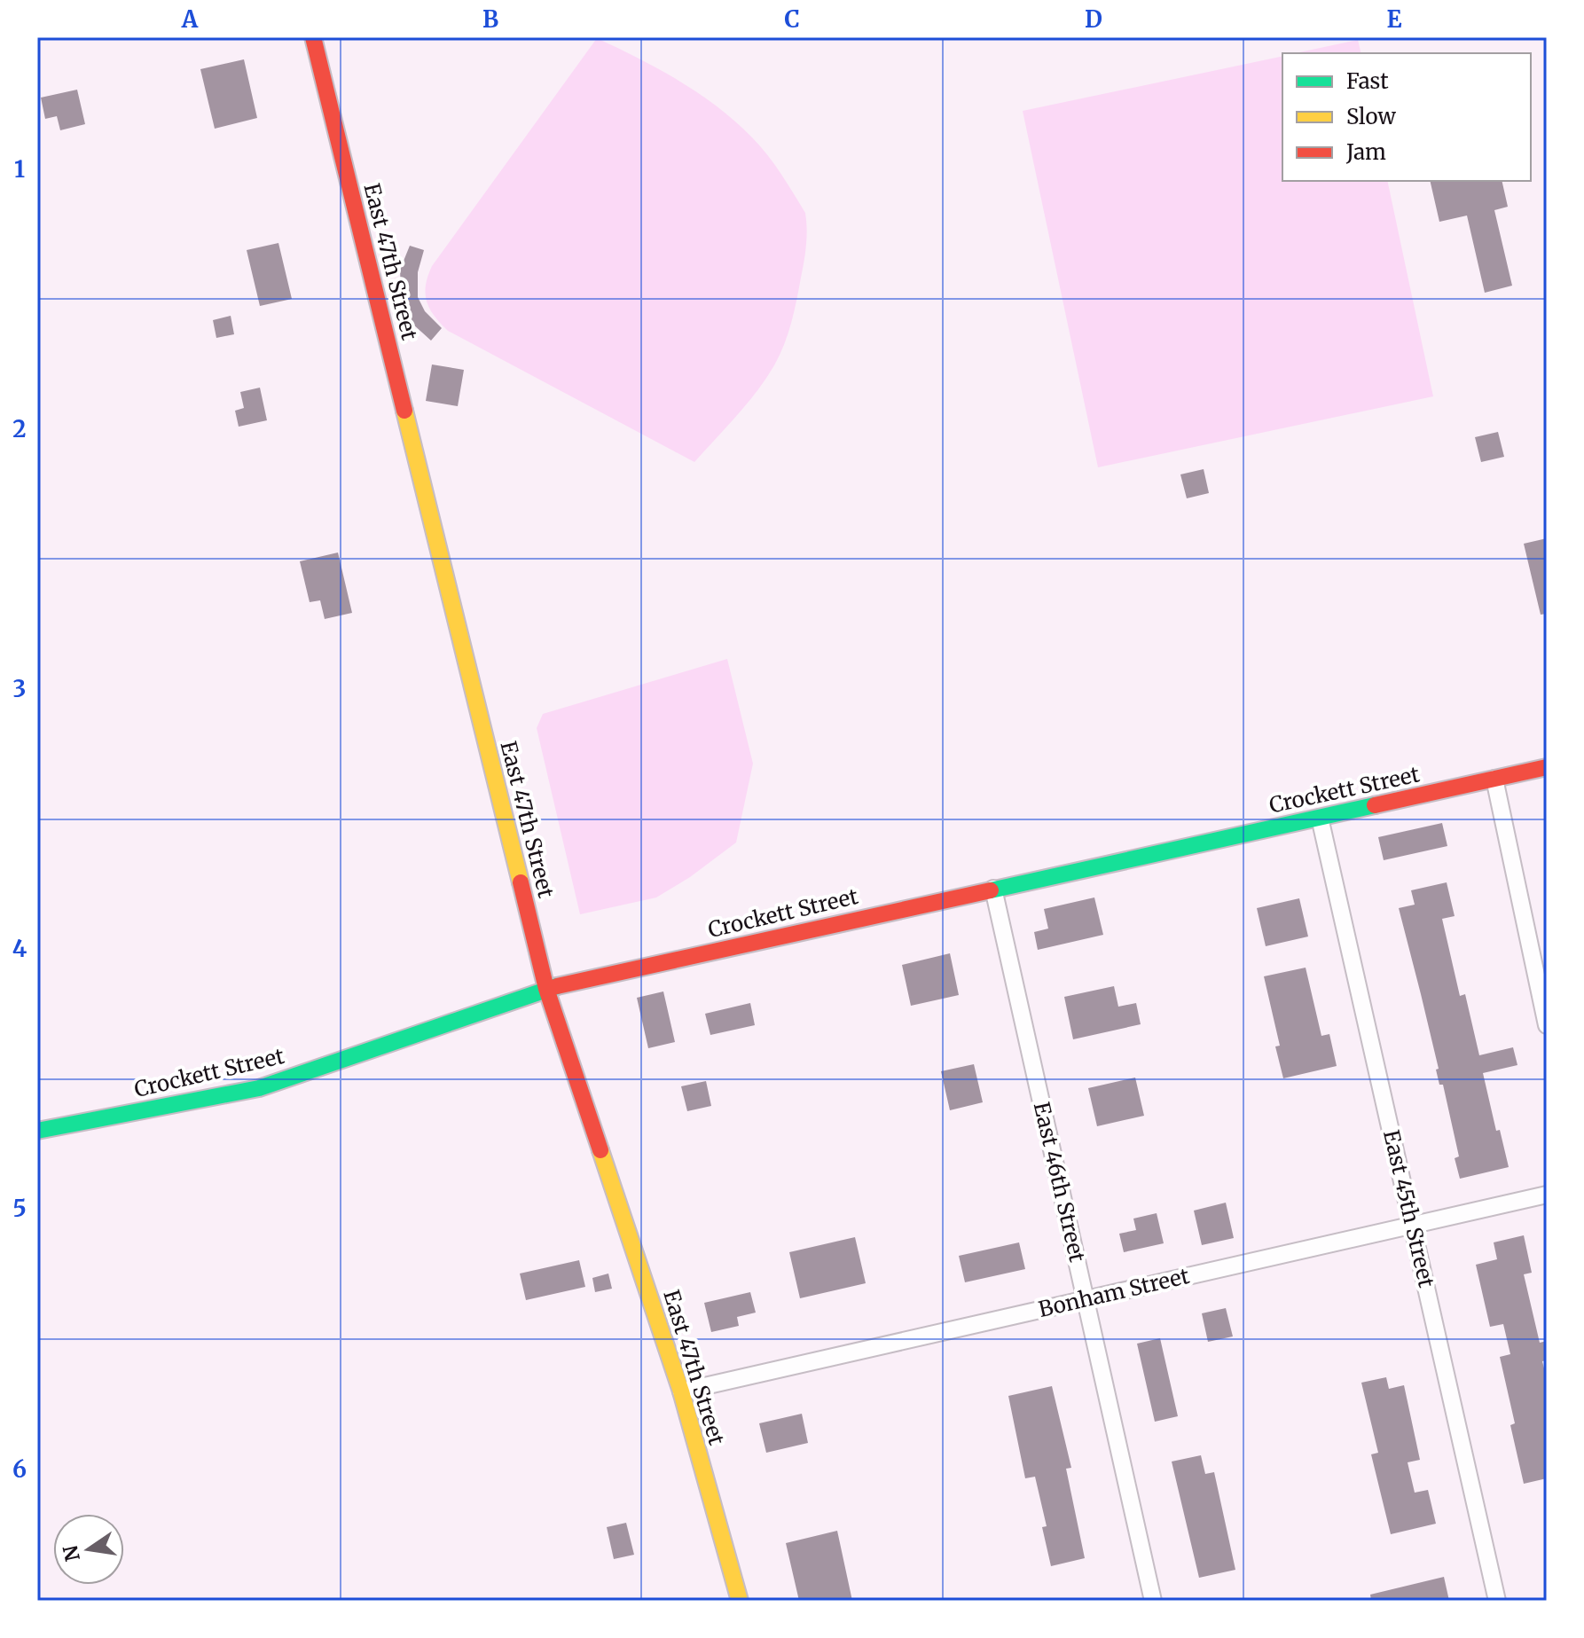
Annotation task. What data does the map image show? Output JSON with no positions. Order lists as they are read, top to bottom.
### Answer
{
  "streets": {
    "street": [
      "East 47th Street",
      "Crockett Street",
      "East 46th Street",
      "East 45th Street",
      "Bonham Street"
    ]
  },
  "crossings": [
    ["East 47th Street", "Crockett Street"],
    ["East 47th Street", "Bonham Street"],
    ["Crockett Street", "East 46th Street"],
    ["Crockett Street", "East 45th Street"],
    ["East 46th Street", "Bonham Street"],
    ["East 45th Street", "Bonham Street"]
  ],
  "legend": ["Fast", "Slow", "Jam"],
  "north": "left",
  "grid": {
    "columns": [
      "A",
      "B",
      "C",
      "D",
      "E"
    ],
    "rows": [
      "1",
      "2",
      "3",
      "4",
      "5",
      "6"
    ]
  }
}
